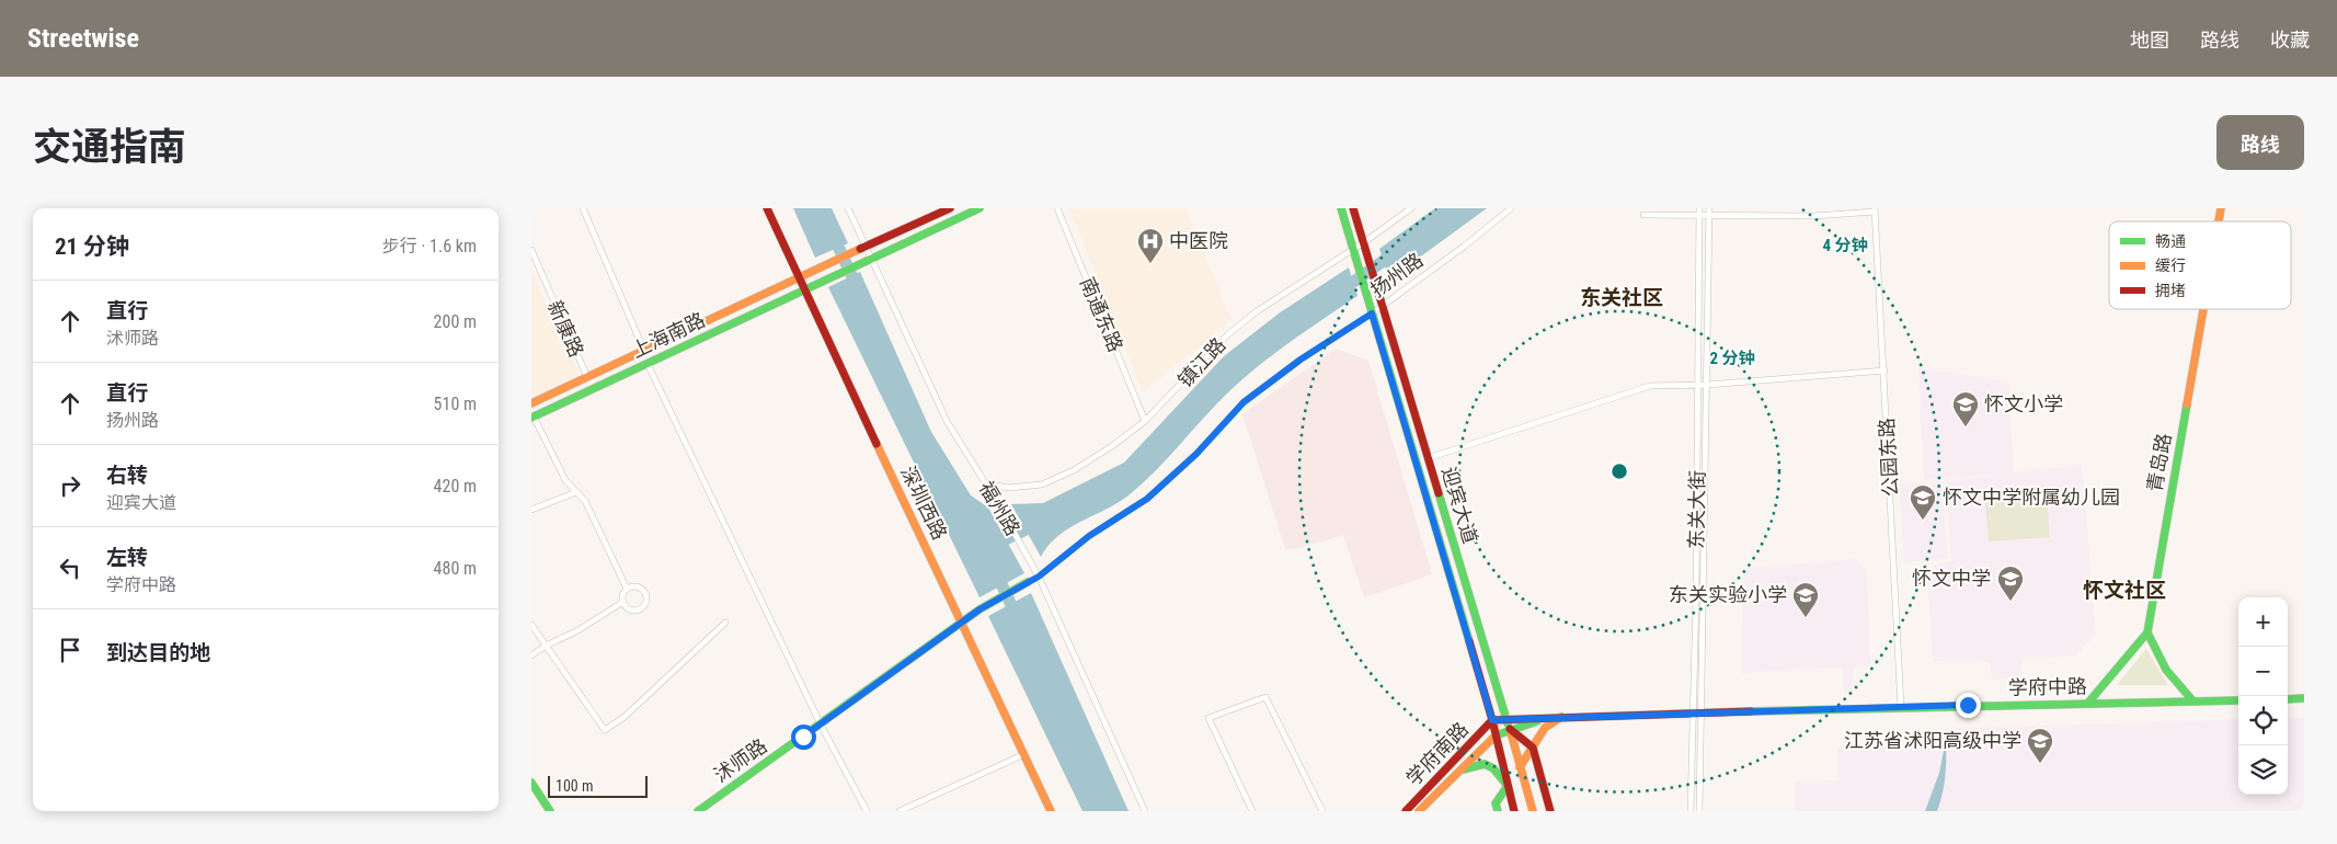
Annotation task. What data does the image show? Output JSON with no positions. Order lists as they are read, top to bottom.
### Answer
{
  "streets": {
    "main road": [
      "扬州路",
      "上海南路",
      "青岛路",
      "深圳西路",
      "迎宾大道",
      "学府中路",
      "学府南路",
      "沭师路"
    ],
    "street": [
      "南通东路",
      "新康路",
      "镇江路",
      "公园东路",
      "福州路",
      "东关大街"
    ]
  },
  "crossings": [
    ["扬州路", "深圳西路"],
    ["扬州路", "迎宾大道"],
    ["扬州路", "福州路"],
    ["扬州路", "沭师路"],
    ["南通东路", "镇江路"],
    ["新康路", "上海南路"],
    ["上海南路", "深圳西路"],
    ["上海南路", "福州路"],
    ["镇江路", "迎宾大道"],
    ["镇江路", "福州路"],
    ["公园东路", "学府中路"],
    ["深圳西路", "沭师路"],
    ["迎宾大道", "学府中路"],
    ["迎宾大道", "学府南路"],
    ["东关大街", "学府中路"],
    ["学府中路", "学府南路"]
  ],
  "districts": ["东关社区", "怀文社区"],
  "places": {
    "hospital": ["中医院"],
    "school or university": [
      "怀文小学",
      "怀文中学附属幼儿园",
      "怀文中学",
      "东关实验小学",
      "江苏省沭阳高级中学"
    ]
  },
  "legend": ["畅通", "缓行", "拥堵"],
  "scale_bar": "100 m",
  "page": {
    "header": "Streetwise",
    "nav": ["地图", "路线", "收藏"],
    "title": "交通指南",
    "buttons": "路线",
    "heading": ["21 分钟", "步行 · 1.6 km"],
    "list": [
      ["直行", "沭师路", "200 m"],
      ["直行", "扬州路", "510 m"],
      ["右转", "迎宾大道", "420 m"],
      ["左转", "学府中路", "480 m"],
      "到达目的地"
    ],
    "map_buttons": ["+", "−"],
    "scale": "100 m"
  },
  "rings": ["4 分钟", "2 分钟"]
}
